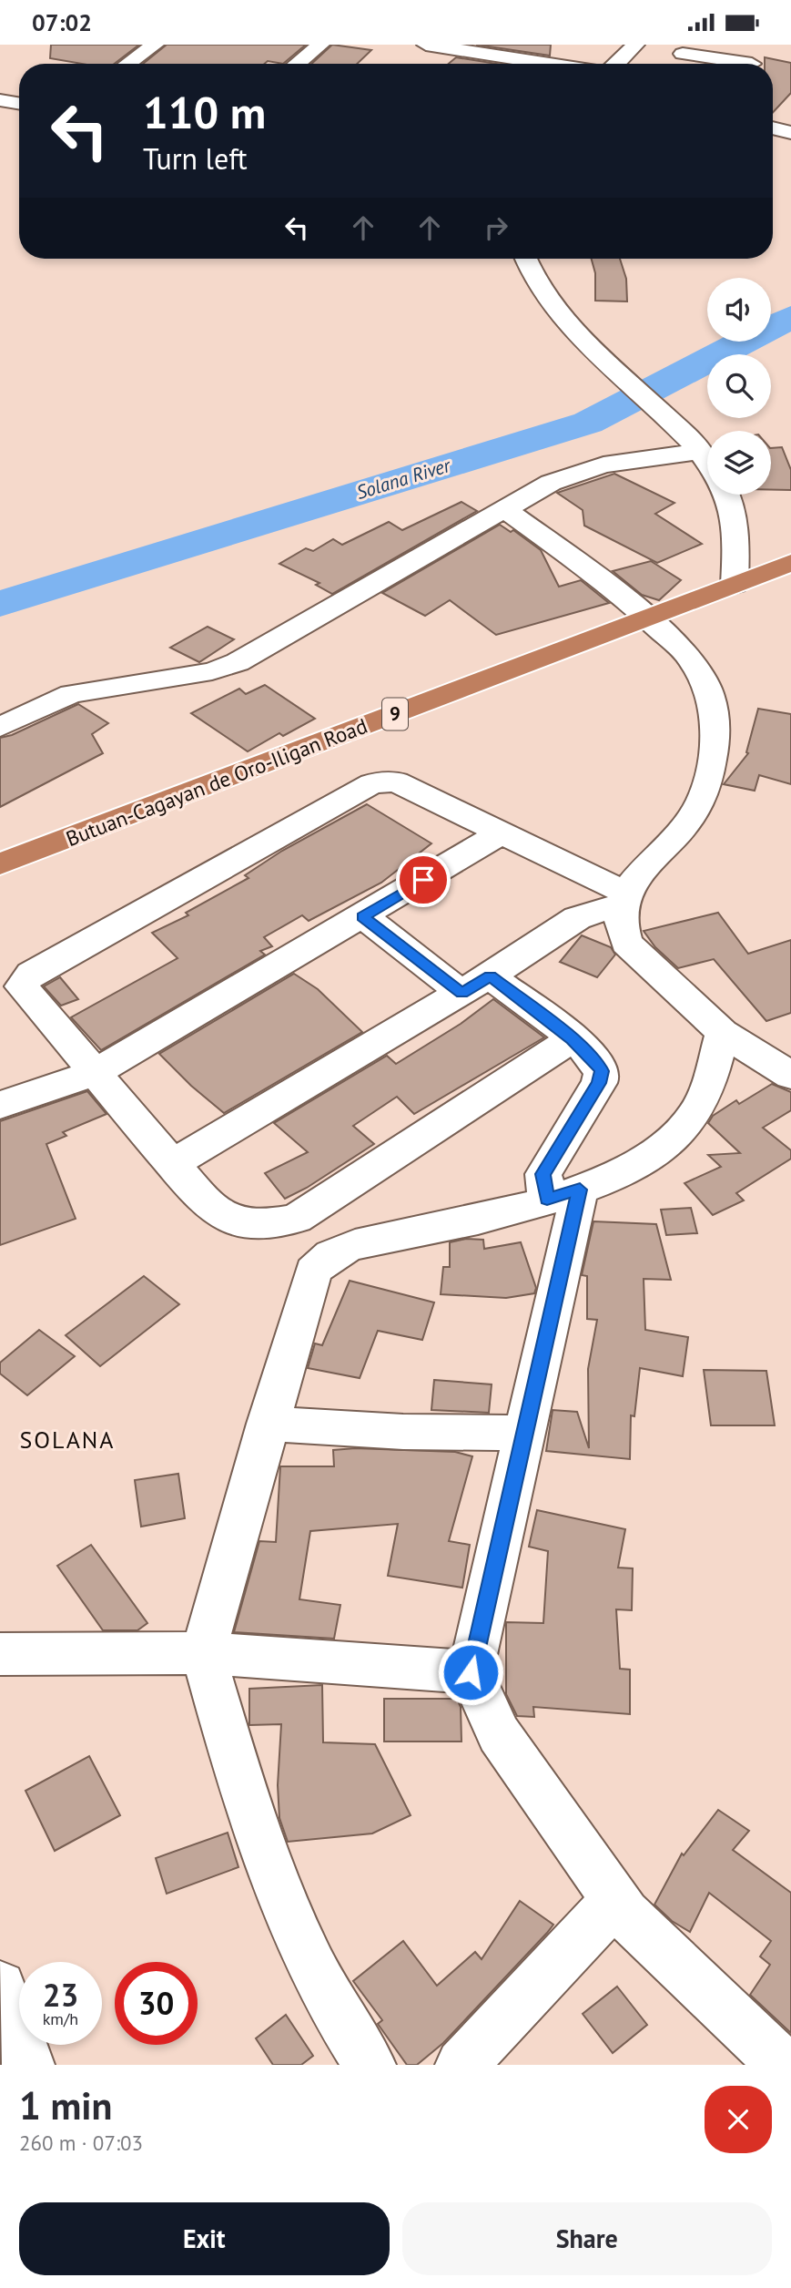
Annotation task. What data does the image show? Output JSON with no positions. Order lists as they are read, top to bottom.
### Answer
{
  "streets": {
    "highway": ["9", "Butuan-Cagayan de Oro-Iligan Road"]
  },
  "districts": ["SOLANA"],
  "water": ["Solana River"],
  "page": {
    "status": "07:02",
    "turn": ["110 m", "Turn left"],
    "speed": "23 km/h",
    "limit": "30",
    "heading": ["1 min", "260 m · 07:03"],
    "buttons": ["Exit", "Share"]
  }
}
